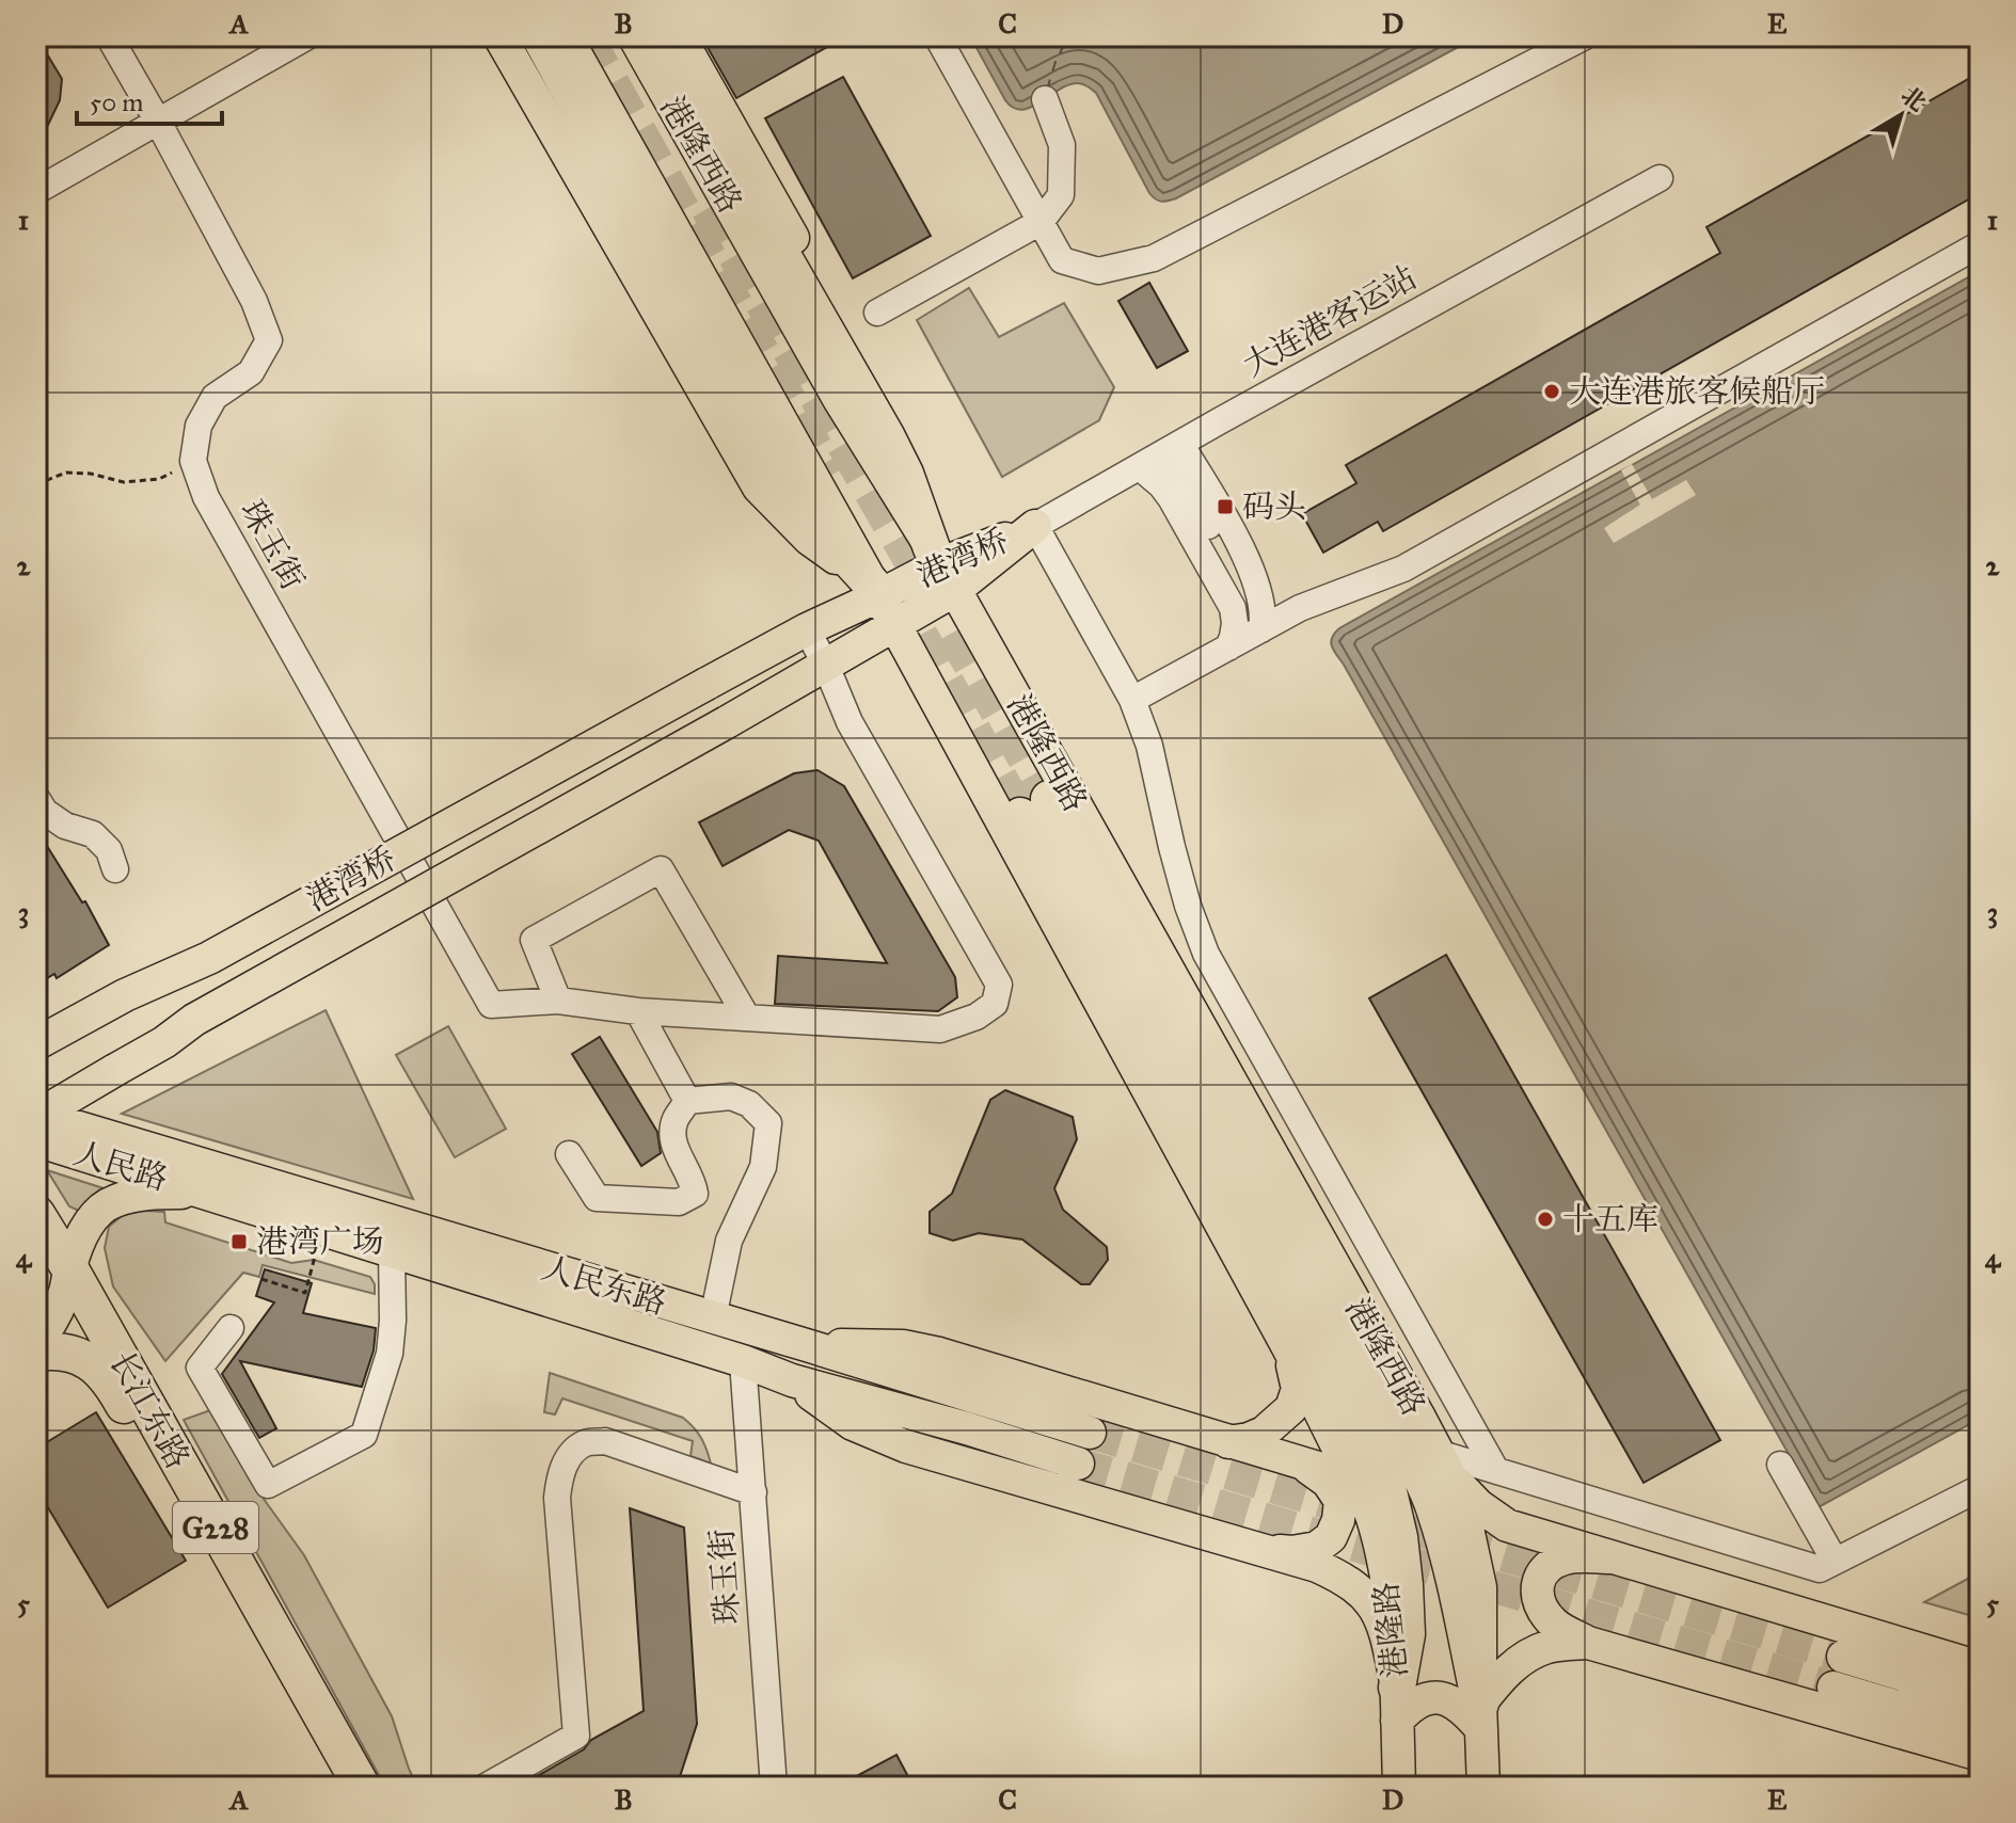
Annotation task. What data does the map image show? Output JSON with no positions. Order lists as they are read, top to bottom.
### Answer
{
  "streets": {
    "highway": ["长江东路", "G228"],
    "main road": [
      "港隆西路",
      "港湾桥",
      "人民路",
      "人民东路",
      "港隆路"
    ],
    "street": ["大连港客运站", "珠玉街"]
  },
  "crossings": [
    ["港隆西路", "港湾桥"],
    ["港隆西路", "港隆路"],
    ["大连港客运站", "港湾桥"],
    ["珠玉街", "人民东路"],
    ["港湾桥", "人民路"],
    ["人民路", "人民东路"]
  ],
  "places": {
    "other": ["大连港旅客候船厅", "十五库"],
    "transit": ["码头", "港湾广场"]
  },
  "scale_bar": "50 m",
  "north": "top right",
  "grid": {
    "columns": [
      "A",
      "B",
      "C",
      "D",
      "E"
    ],
    "rows": [
      "1",
      "2",
      "3",
      "4",
      "5"
    ]
  }
}
